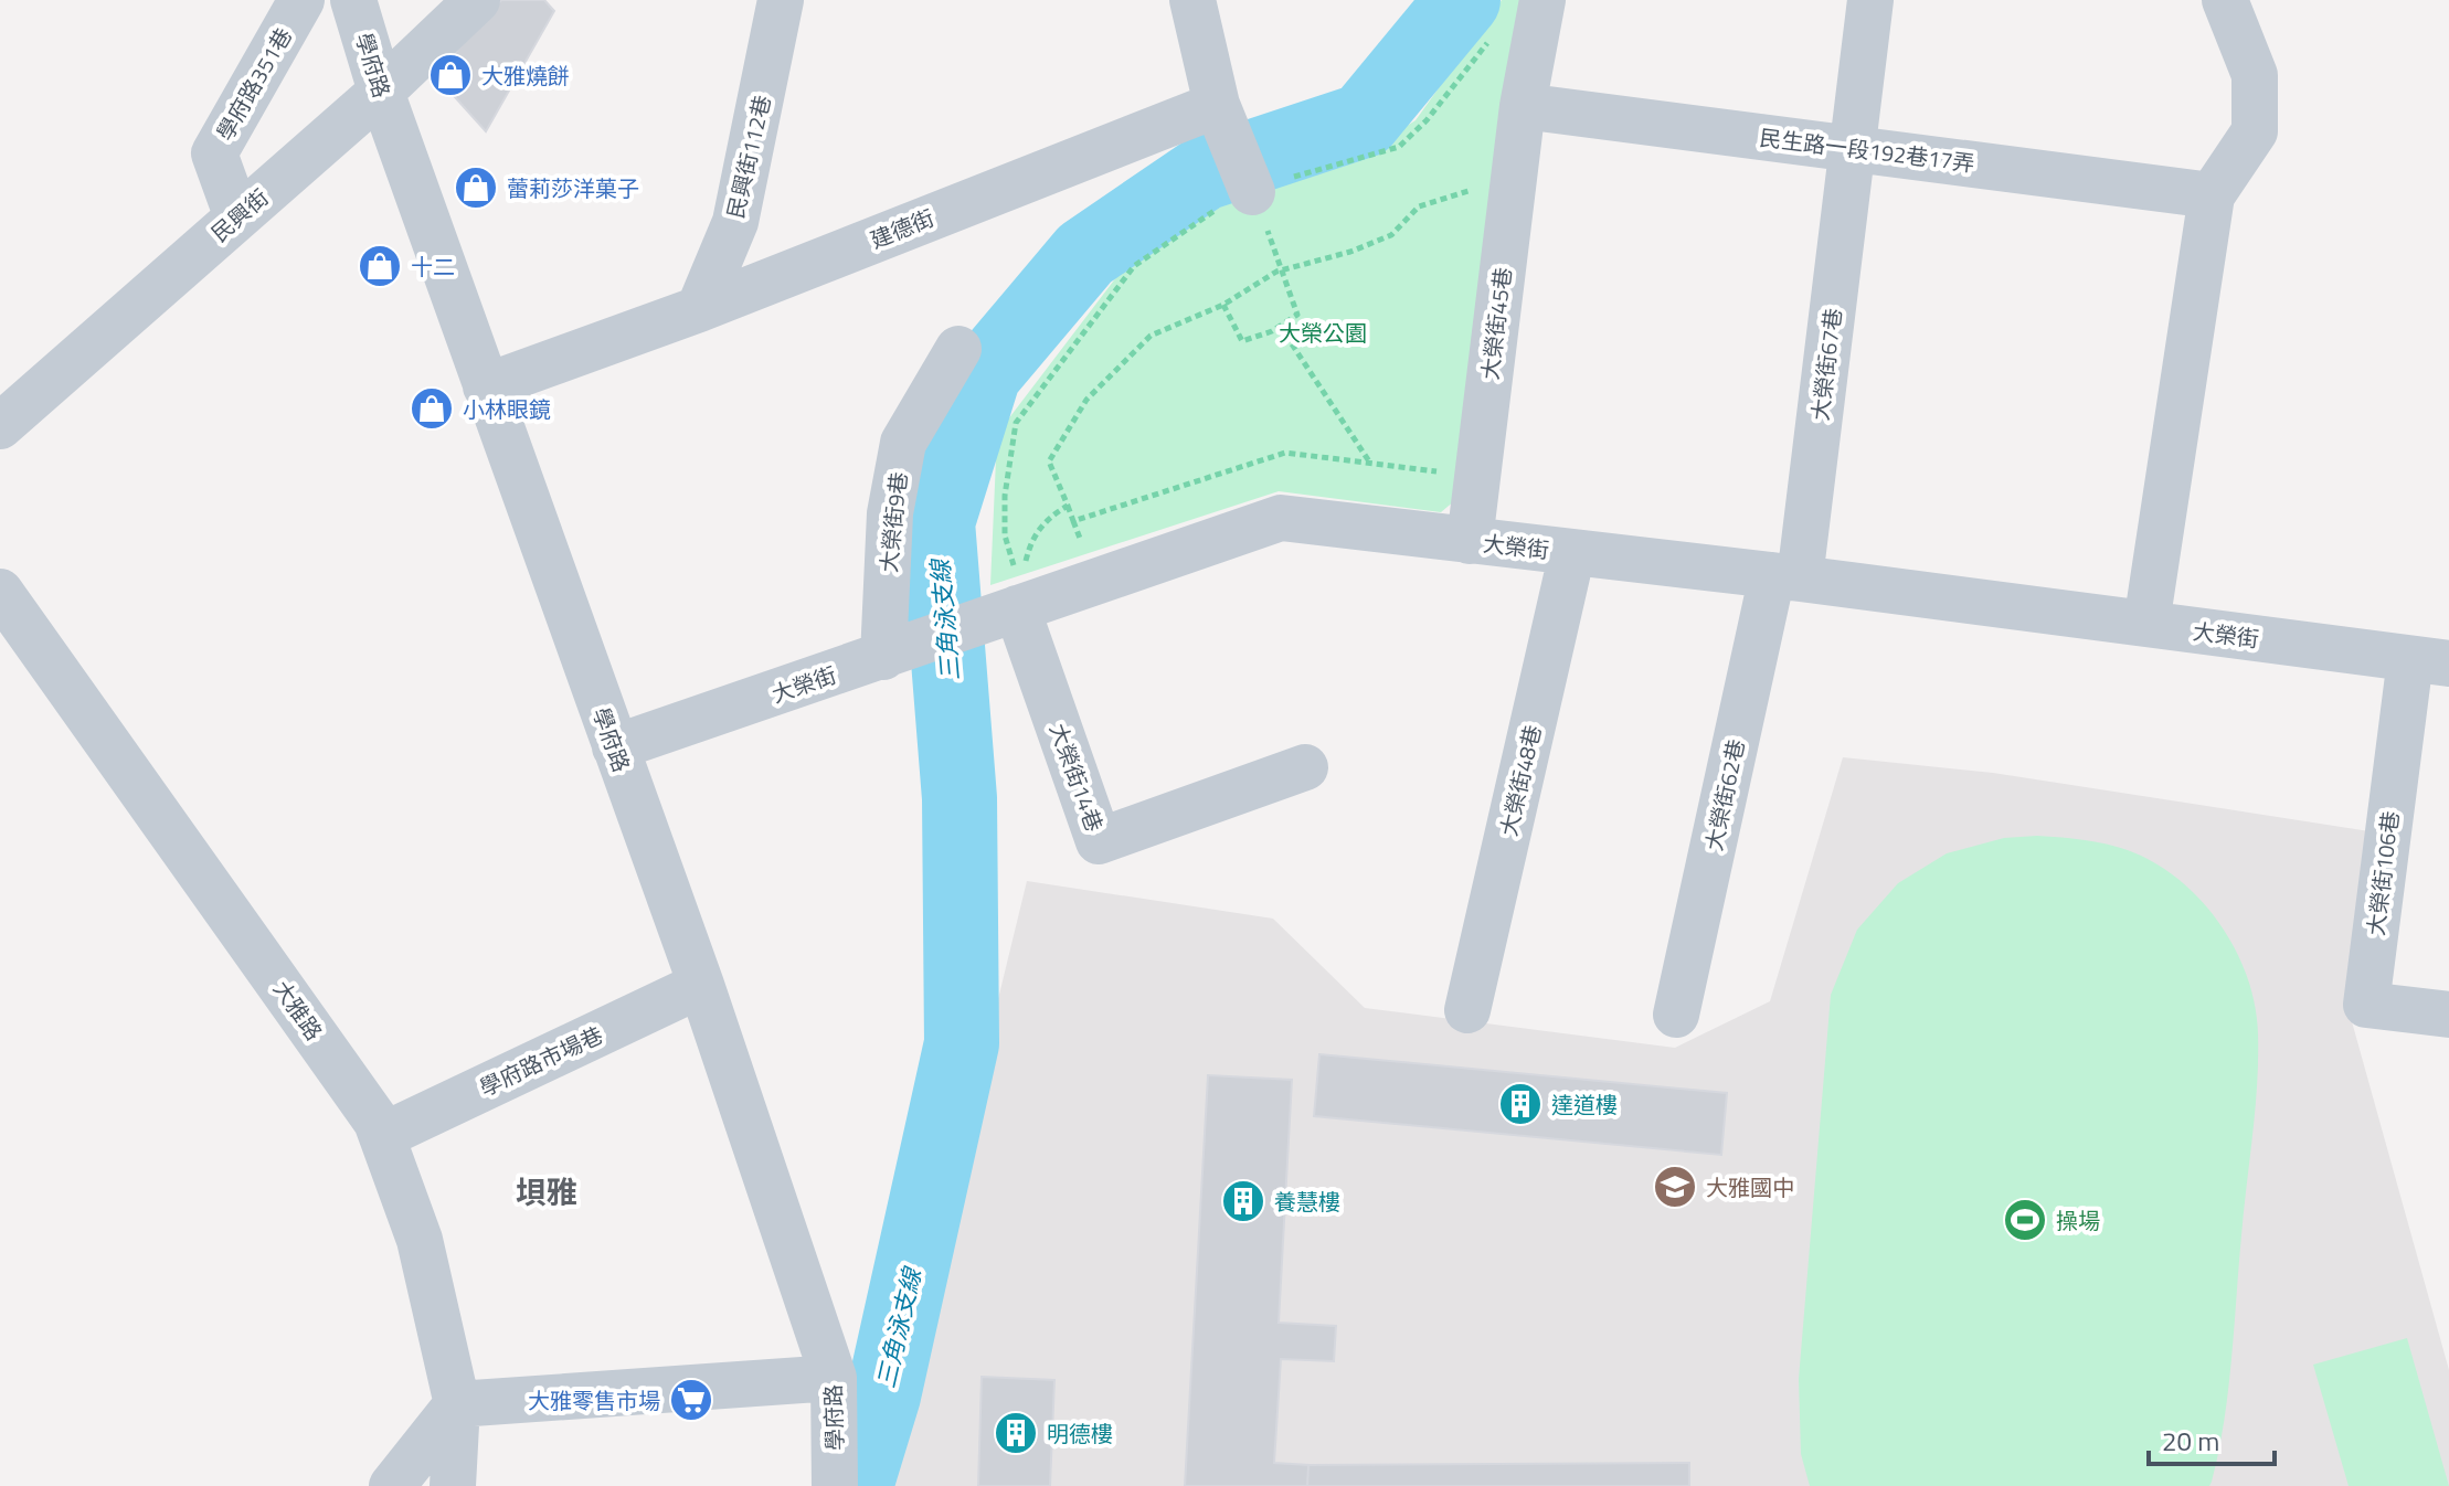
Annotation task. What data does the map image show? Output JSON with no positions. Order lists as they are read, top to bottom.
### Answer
{
  "streets": {
    "street": [
      "學府路",
      "學府路351巷",
      "民生路一段192巷17弄",
      "民興街112巷",
      "民興街",
      "建德街",
      "大榮街45巷",
      "大榮街67巷",
      "大榮街9巷",
      "大榮街",
      "大榮街14巷",
      "大榮街48巷",
      "大榮街62巷",
      "大榮街106巷",
      "大雅路",
      "學府路市場巷"
    ]
  },
  "crossings": [
    ["學府路", "民興街"],
    ["學府路", "建德街"],
    ["學府路", "大榮街"],
    ["學府路", "學府路市場巷"],
    ["學府路351巷", "民興街"],
    ["民生路一段192巷17弄", "大榮街45巷"],
    ["民生路一段192巷17弄", "大榮街67巷"],
    ["民興街112巷", "建德街"],
    ["大榮街45巷", "大榮街"],
    ["大榮街67巷", "大榮街"],
    ["大榮街67巷", "大榮街62巷"],
    ["大榮街9巷", "大榮街"],
    ["大榮街", "大榮街14巷"],
    ["大榮街", "大榮街48巷"],
    ["大榮街", "大榮街62巷"],
    ["大榮街", "大榮街106巷"],
    ["大雅路", "學府路市場巷"]
  ],
  "districts": ["垻雅"],
  "water": ["三角泳支線"],
  "parks": ["大榮公園"],
  "places": {
    "shop": [
      "大雅燒餅",
      "蕾莉莎洋菓子",
      "十二",
      "小林眼鏡"
    ],
    "building": ["達道樓", "養慧樓", "明德樓"],
    "school or university": ["大雅國中"],
    "sports": ["操場"],
    "supermarket": ["大雅零售市場"]
  },
  "scale_bar": "20 m"
}
